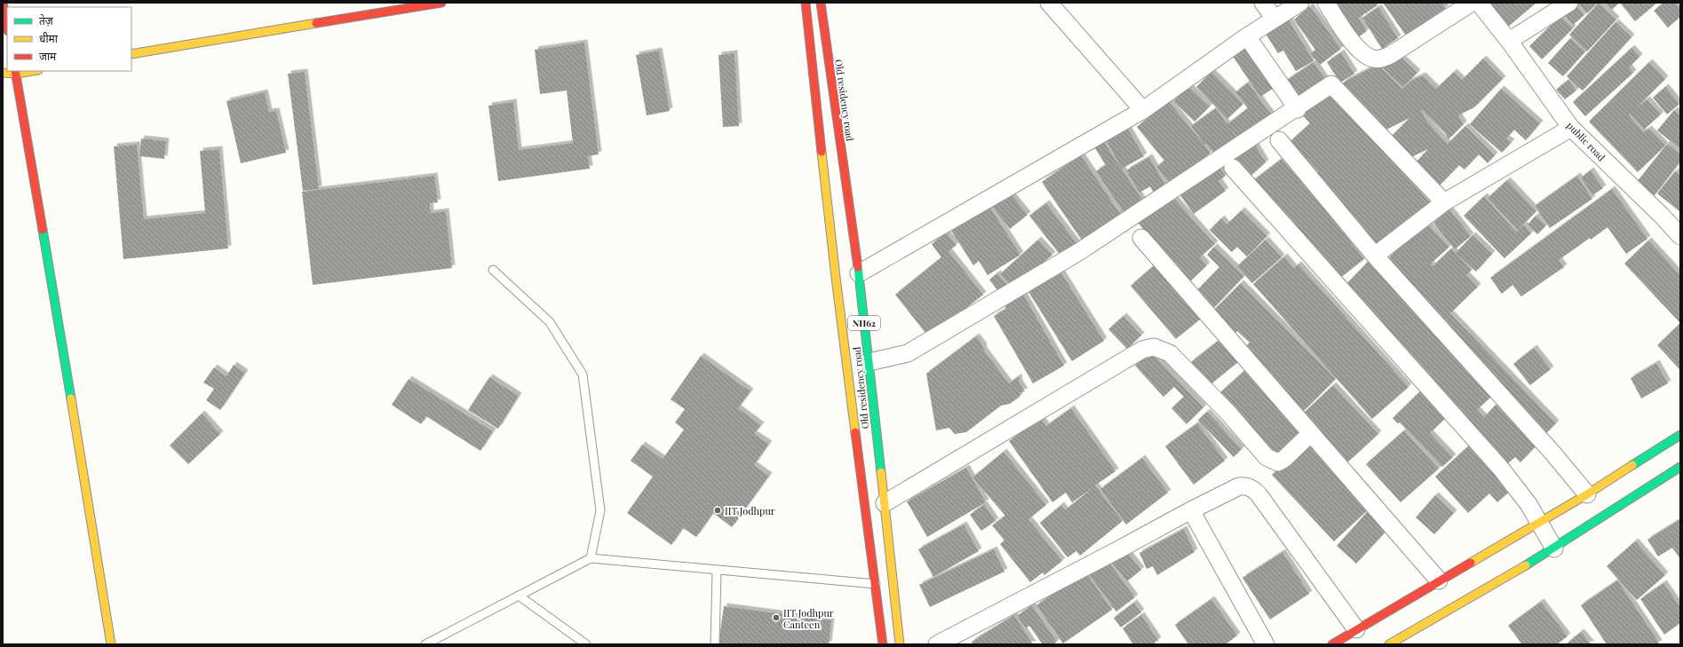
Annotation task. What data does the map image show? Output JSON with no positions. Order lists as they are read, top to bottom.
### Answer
{
  "streets": {
    "main road": ["Old residency road", "NH62"],
    "street": ["public road"]
  },
  "places": ["IIT Jodhpur", "IIT Jodhpur Canteen"],
  "legend": ["तेज़", "धीमा", "जाम"]
}
